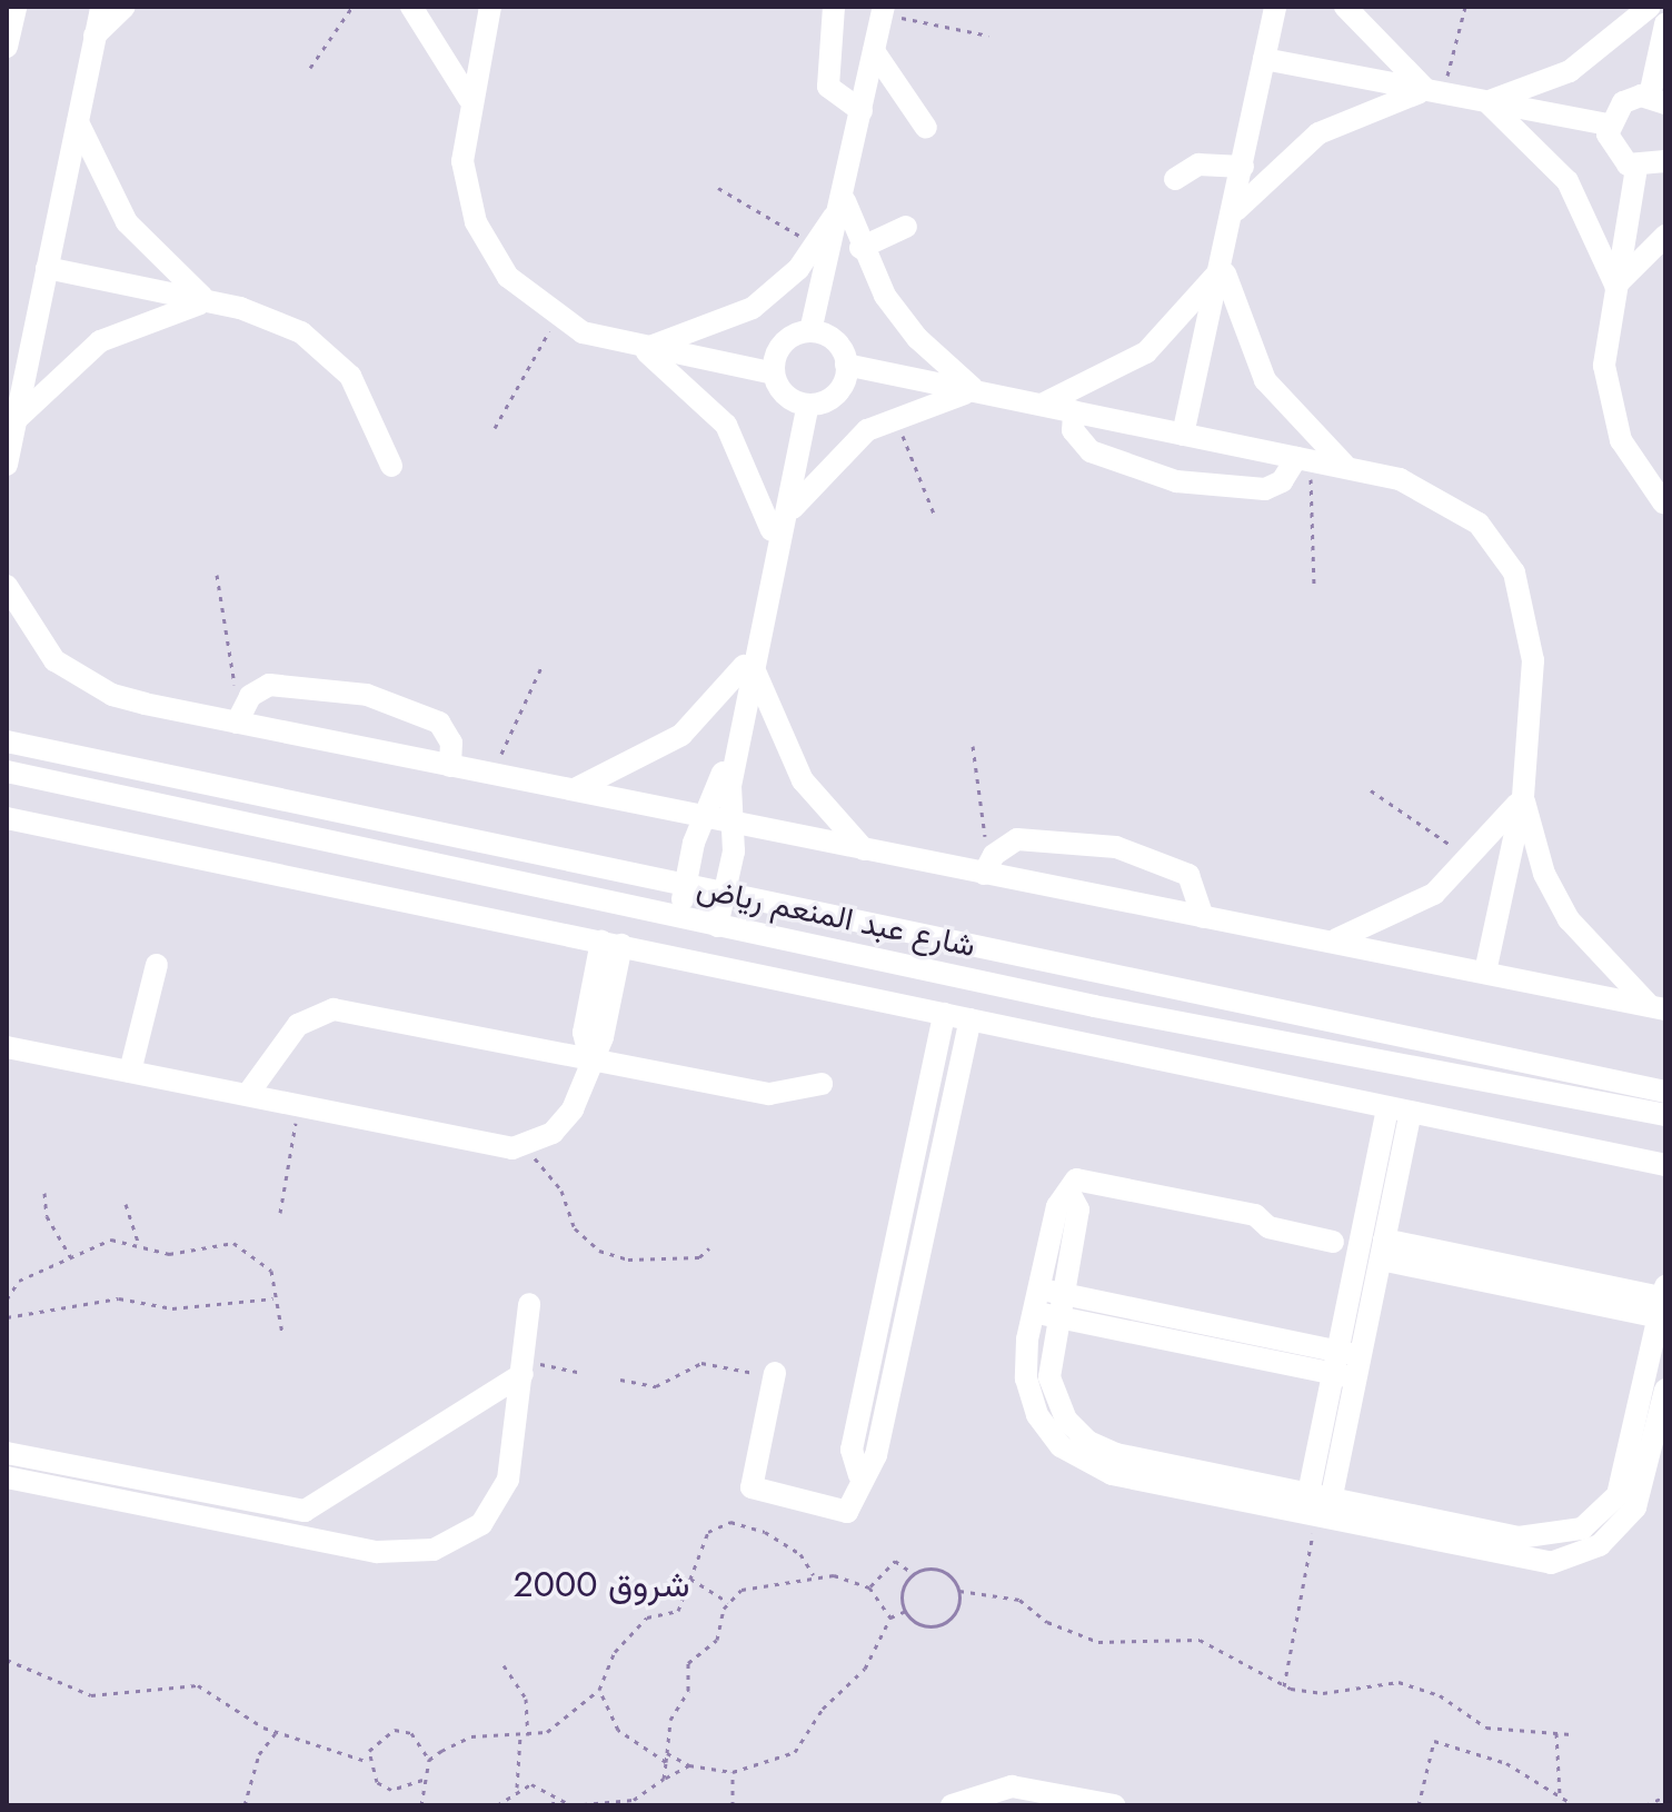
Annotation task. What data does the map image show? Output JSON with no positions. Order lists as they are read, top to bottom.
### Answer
{
  "streets": {
    "street": ["شارع عبد المنعم رياض"]
  },
  "districts": ["شروق 2000"]
}
